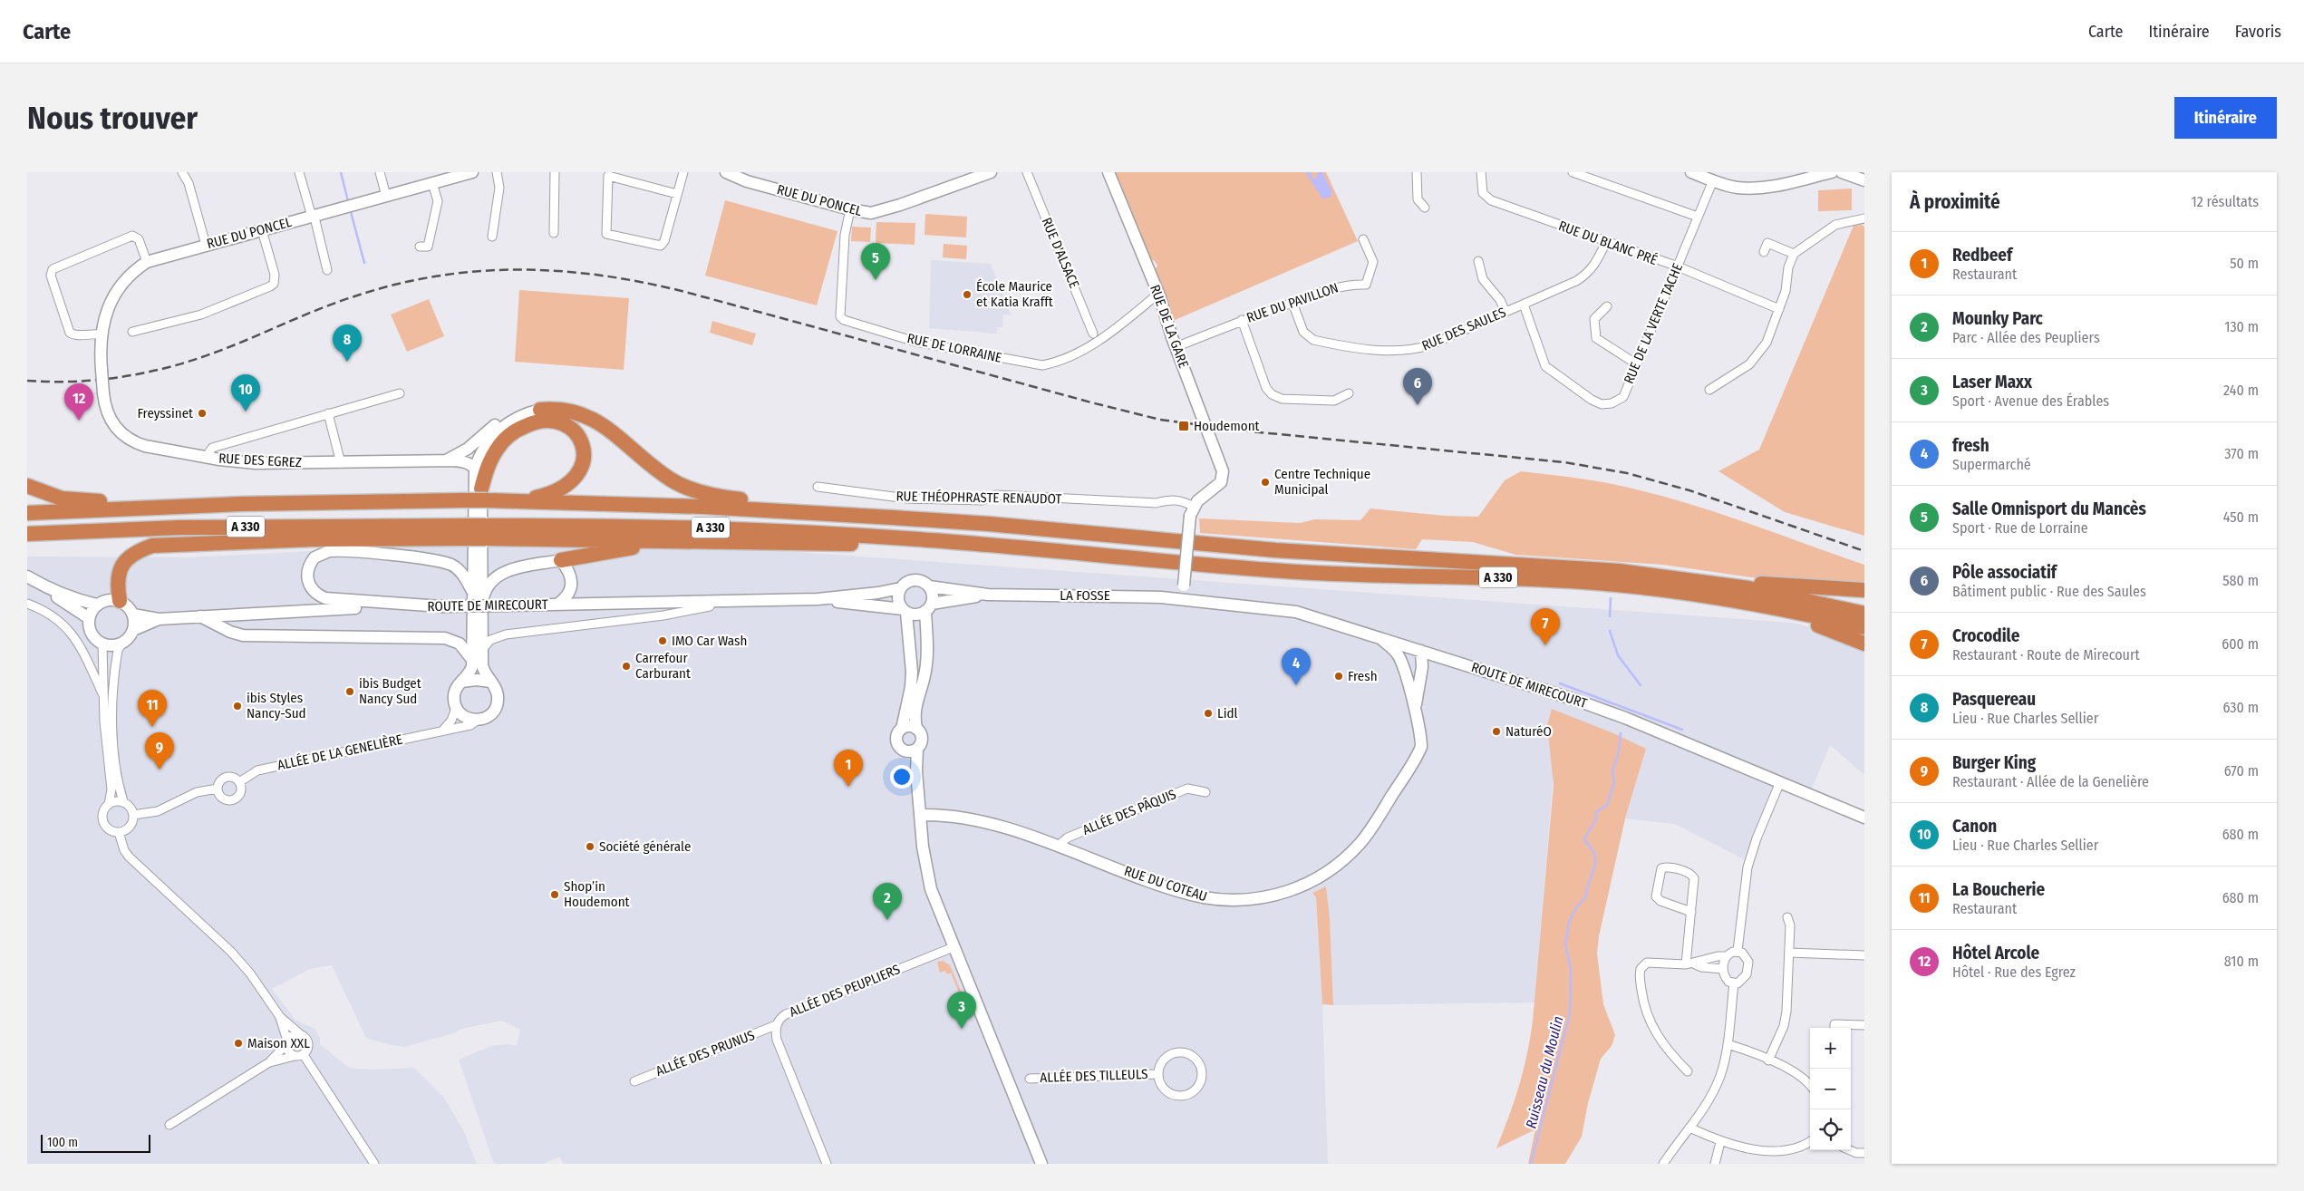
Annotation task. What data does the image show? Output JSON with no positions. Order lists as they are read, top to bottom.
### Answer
{
  "streets": {
    "highway": ["A 330"],
    "street": [
      "RUE DU PONCEL",
      "RUE DU BLANC PRÉ",
      "RUE D'ALSACE",
      "RUE DU PAVILLON",
      "RUE DE LA VERTE TACHE",
      "RUE DE LA GARE",
      "RUE DES SAULES",
      "RUE DE LORRAINE",
      "RUE DES EGREZ",
      "RUE THÉOPHRASTE RENAUDOT",
      "LA FOSSE",
      "ROUTE DE MIRECOURT",
      "ALLÉE DE LA GENELIÈRE",
      "ALLÉE DES PÂQUIS",
      "RUE DU COTEAU",
      "ALLÉE DES PEUPLIERS",
      "ALLÉE DES PRUNUS",
      "ALLÉE DES TILLEULS"
    ]
  },
  "crossings": [
    ["RUE DU PONCEL", "RUE DE LORRAINE"],
    ["RUE DU PONCEL", "RUE DES EGREZ"],
    ["RUE DU BLANC PRÉ", "RUE DE LA VERTE TACHE"],
    ["RUE DU BLANC PRÉ", "RUE DES SAULES"],
    ["RUE DU PAVILLON", "RUE DE LA GARE"],
    ["RUE DU PAVILLON", "RUE DES SAULES"],
    ["RUE DE LA VERTE TACHE", "RUE DES SAULES"],
    ["RUE DE LA GARE", "RUE DE LORRAINE"],
    ["RUE DE LA GARE", "RUE THÉOPHRASTE RENAUDOT"],
    ["RUE DES EGREZ", "A 330"],
    ["LA FOSSE", "ROUTE DE MIRECOURT"],
    ["ROUTE DE MIRECOURT", "RUE DU COTEAU"],
    ["ALLÉE DES PÂQUIS", "RUE DU COTEAU"],
    ["ALLÉE DES PEUPLIERS", "ALLÉE DES PRUNUS"]
  ],
  "water": ["Ruisseau du Moulin"],
  "places": {
    "other": [
      "École Maurice et Katia Krafft",
      "Freyssinet",
      "Centre Technique Municipal",
      "IMO Car Wash",
      "Carrefour Carburant",
      "Fresh",
      "ibis Budget Nancy Sud",
      "ibis Styles Nancy-Sud",
      "Lidl",
      "NaturéO",
      "Société générale",
      "Shop’in Houdemont",
      "Maison XXL"
    ],
    "transit": ["Houdemont"]
  },
  "scale_bar": "100 m",
  "page": {
    "header": "Carte",
    "nav": ["Carte", "Itinéraire", "Favoris"],
    "buttons": "Itinéraire",
    "title": "Nous trouver",
    "heading": ["À proximité", "12 résultats"],
    "list": [
      {
        "mark": "1",
        "name": "Redbeef",
        "note": "Restaurant",
        "value": "50 m"
      },
      {
        "mark": "2",
        "name": "Mounky Parc",
        "note": "Parc · Allée des Peupliers",
        "value": "130 m"
      },
      {
        "mark": "3",
        "name": "Laser Maxx",
        "note": "Sport · Avenue des Érables",
        "value": "240 m"
      },
      {
        "mark": "4",
        "name": "fresh",
        "note": "Supermarché",
        "value": "370 m"
      },
      {
        "mark": "5",
        "name": "Salle Omnisport du Mancès",
        "note": "Sport · Rue de Lorraine",
        "value": "450 m"
      },
      {
        "mark": "6",
        "name": "Pôle associatif",
        "note": "Bâtiment public · Rue des Saules",
        "value": "580 m"
      },
      {
        "mark": "7",
        "name": "Crocodile",
        "note": "Restaurant · Route de Mirecourt",
        "value": "600 m"
      },
      {
        "mark": "8",
        "name": "Pasquereau",
        "note": "Lieu · Rue Charles Sellier",
        "value": "630 m"
      },
      {
        "mark": "9",
        "name": "Burger King",
        "note": "Restaurant · Allée de la Genelière",
        "value": "670 m"
      },
      {
        "mark": "10",
        "name": "Canon",
        "note": "Lieu · Rue Charles Sellier",
        "value": "680 m"
      },
      {
        "mark": "11",
        "name": "La Boucherie",
        "note": "Restaurant",
        "value": "680 m"
      },
      {
        "mark": "12",
        "name": "Hôtel Arcole",
        "note": "Hôtel · Rue des Egrez",
        "value": "810 m"
      }
    ],
    "pins": [
      "5",
      "8",
      "6",
      "10",
      "12",
      "7",
      "4",
      "11",
      "9",
      "1",
      "2",
      "3"
    ],
    "map_buttons": ["+", "−"],
    "scale": "100 m"
  }
}
